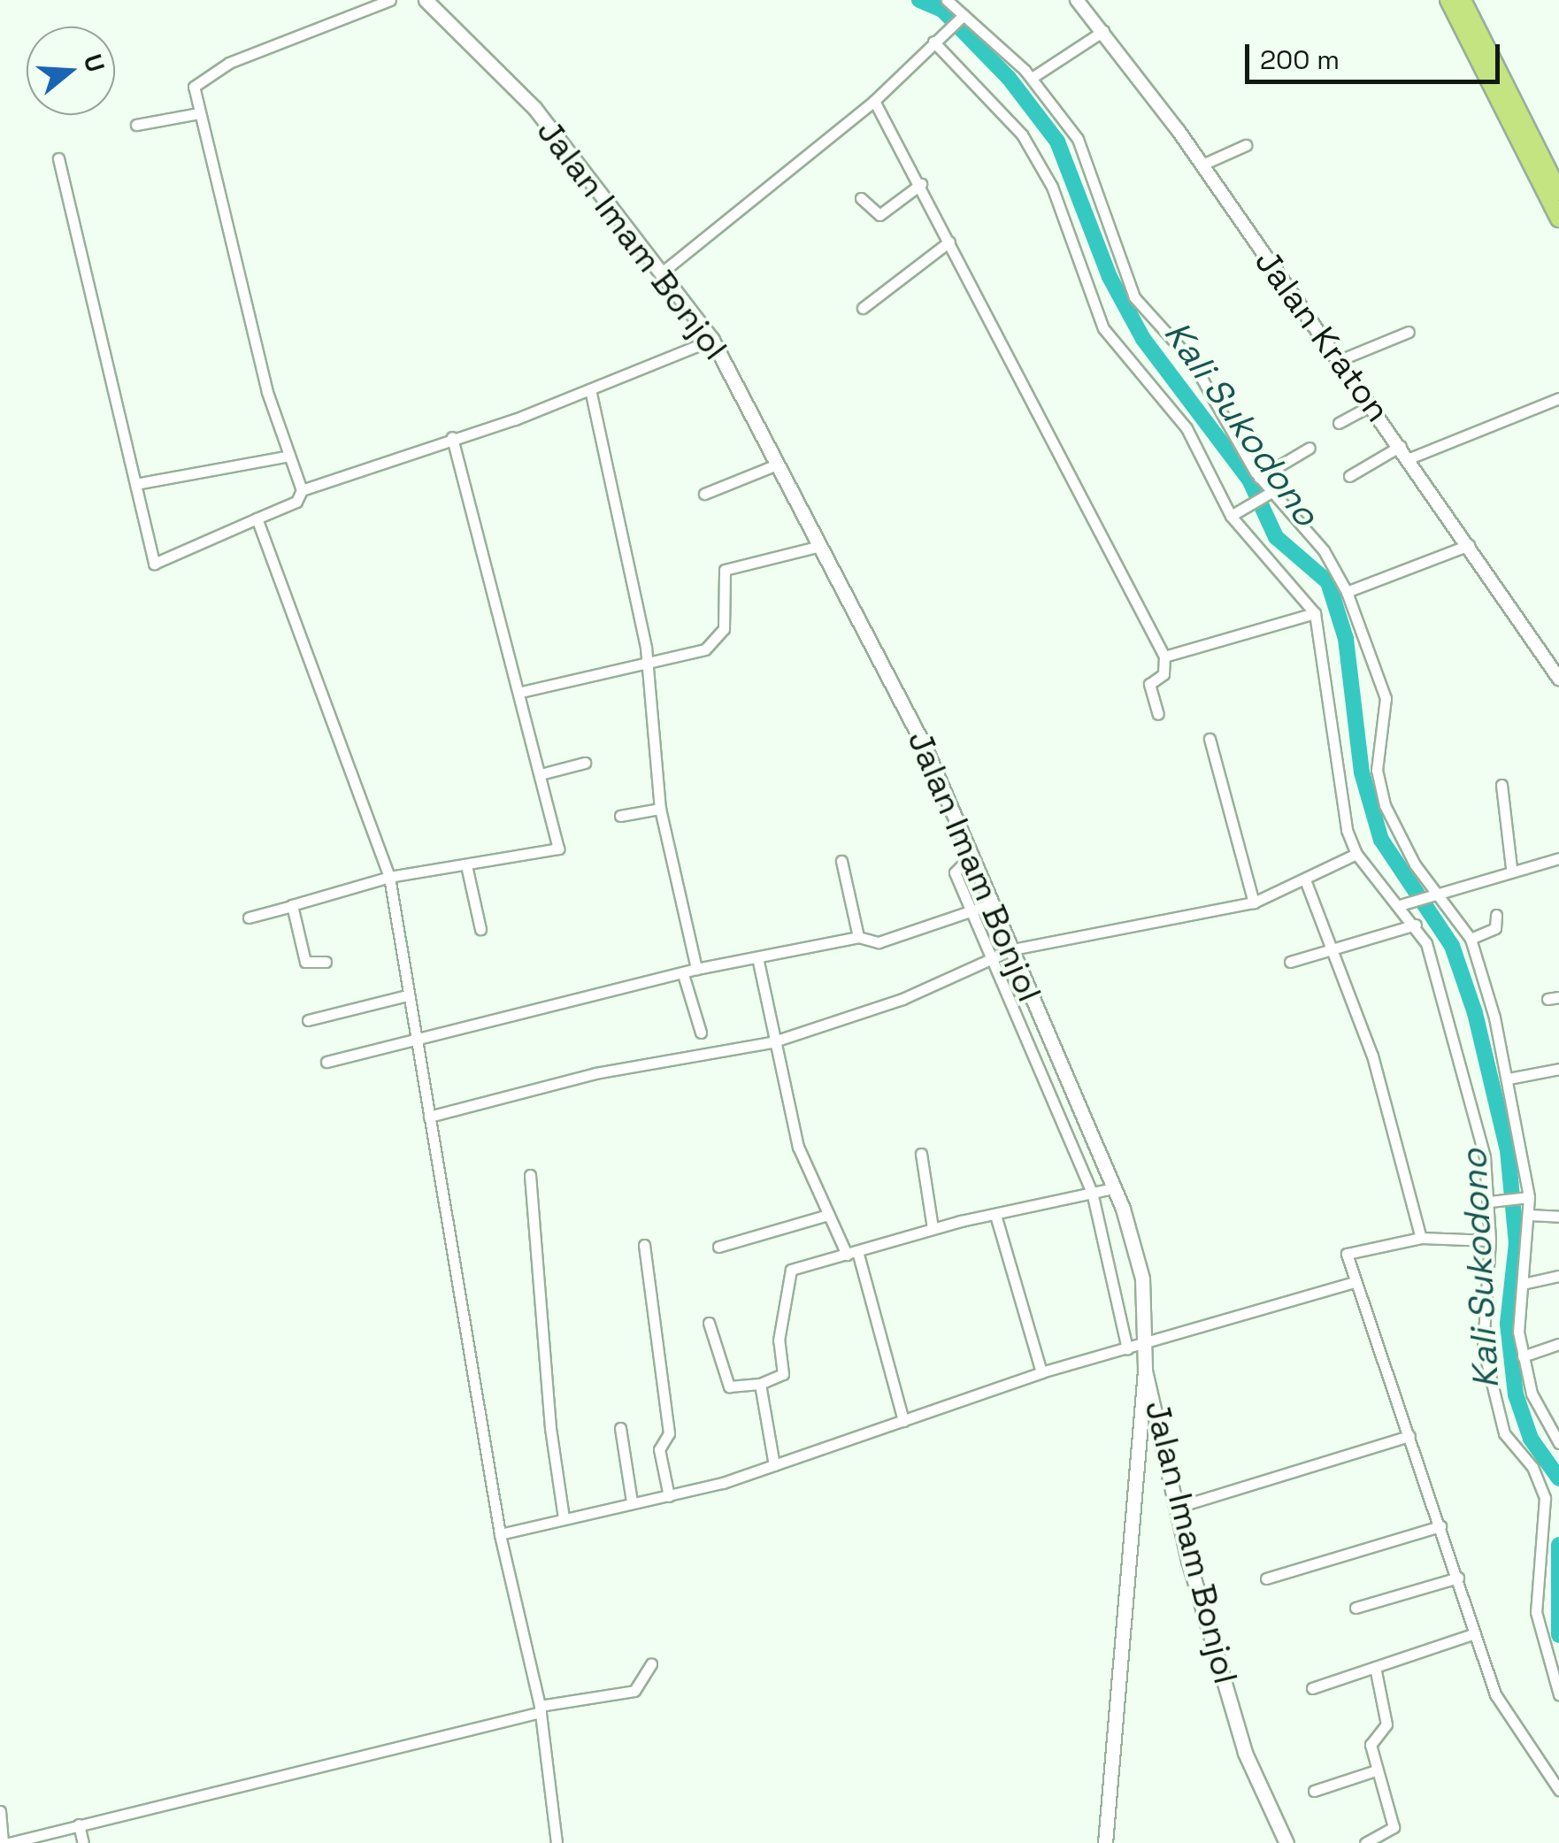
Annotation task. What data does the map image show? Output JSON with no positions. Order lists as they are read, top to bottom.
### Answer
{
  "streets": {
    "main road": ["Jalan Imam Bonjol"],
    "street": ["Jalan Kraton"]
  },
  "water": ["Kali Sukodono"],
  "scale_bar": "200 m",
  "north": "right"
}
